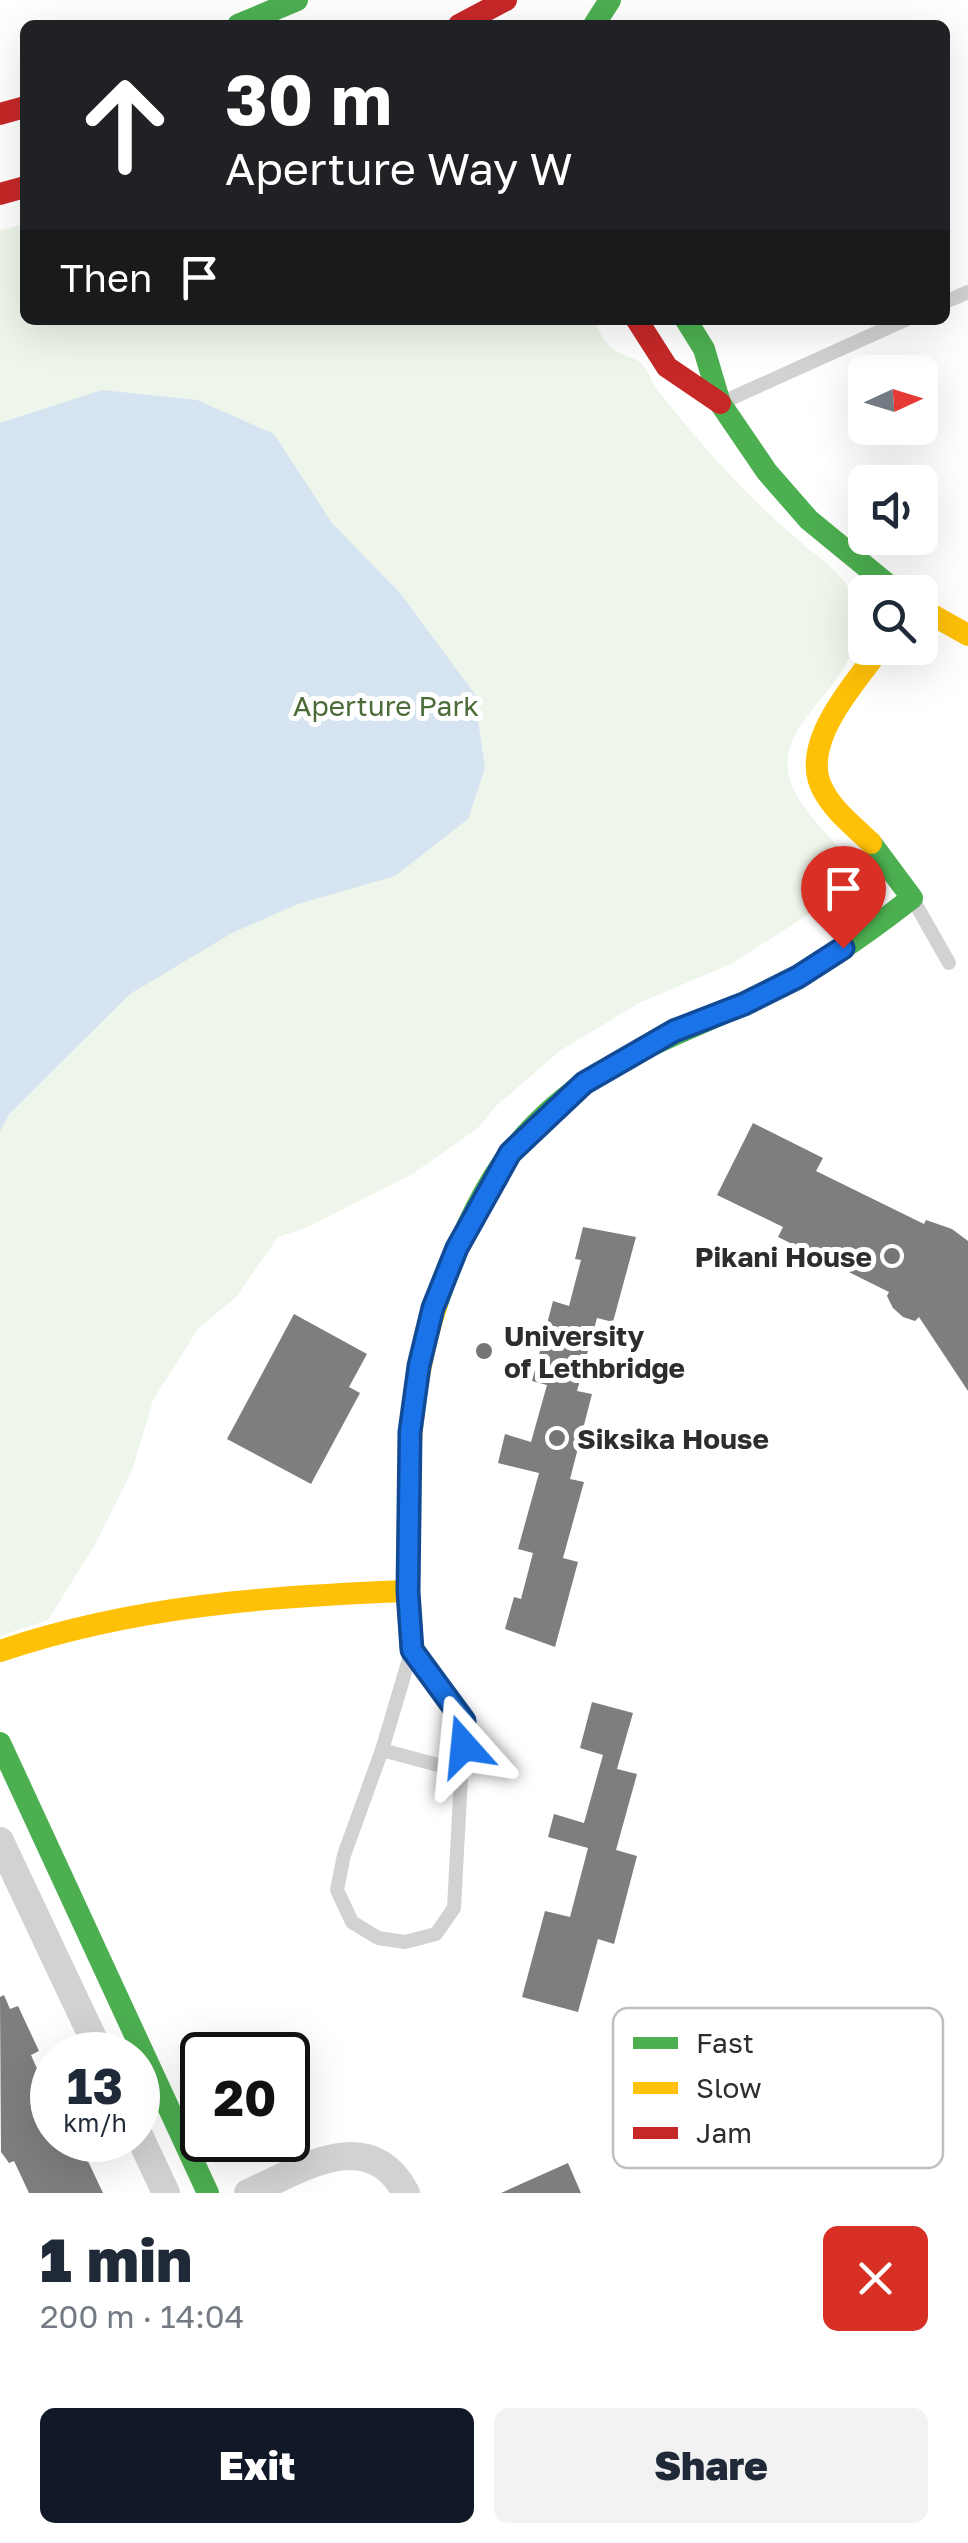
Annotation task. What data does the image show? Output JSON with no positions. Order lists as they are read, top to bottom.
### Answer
{
  "parks": ["Aperture Park"],
  "places": ["Pikani House", "University of Lethbridge", "Siksika House"],
  "legend": ["Fast", "Slow", "Jam"],
  "north": "right",
  "page": {
    "turn": ["30 m", "Aperture Way W"],
    "then": "Then",
    "speed": "13 km/h",
    "limit": "20",
    "heading": ["1 min", "200 m · 14:04"],
    "buttons": ["Exit", "Share"]
  }
}
